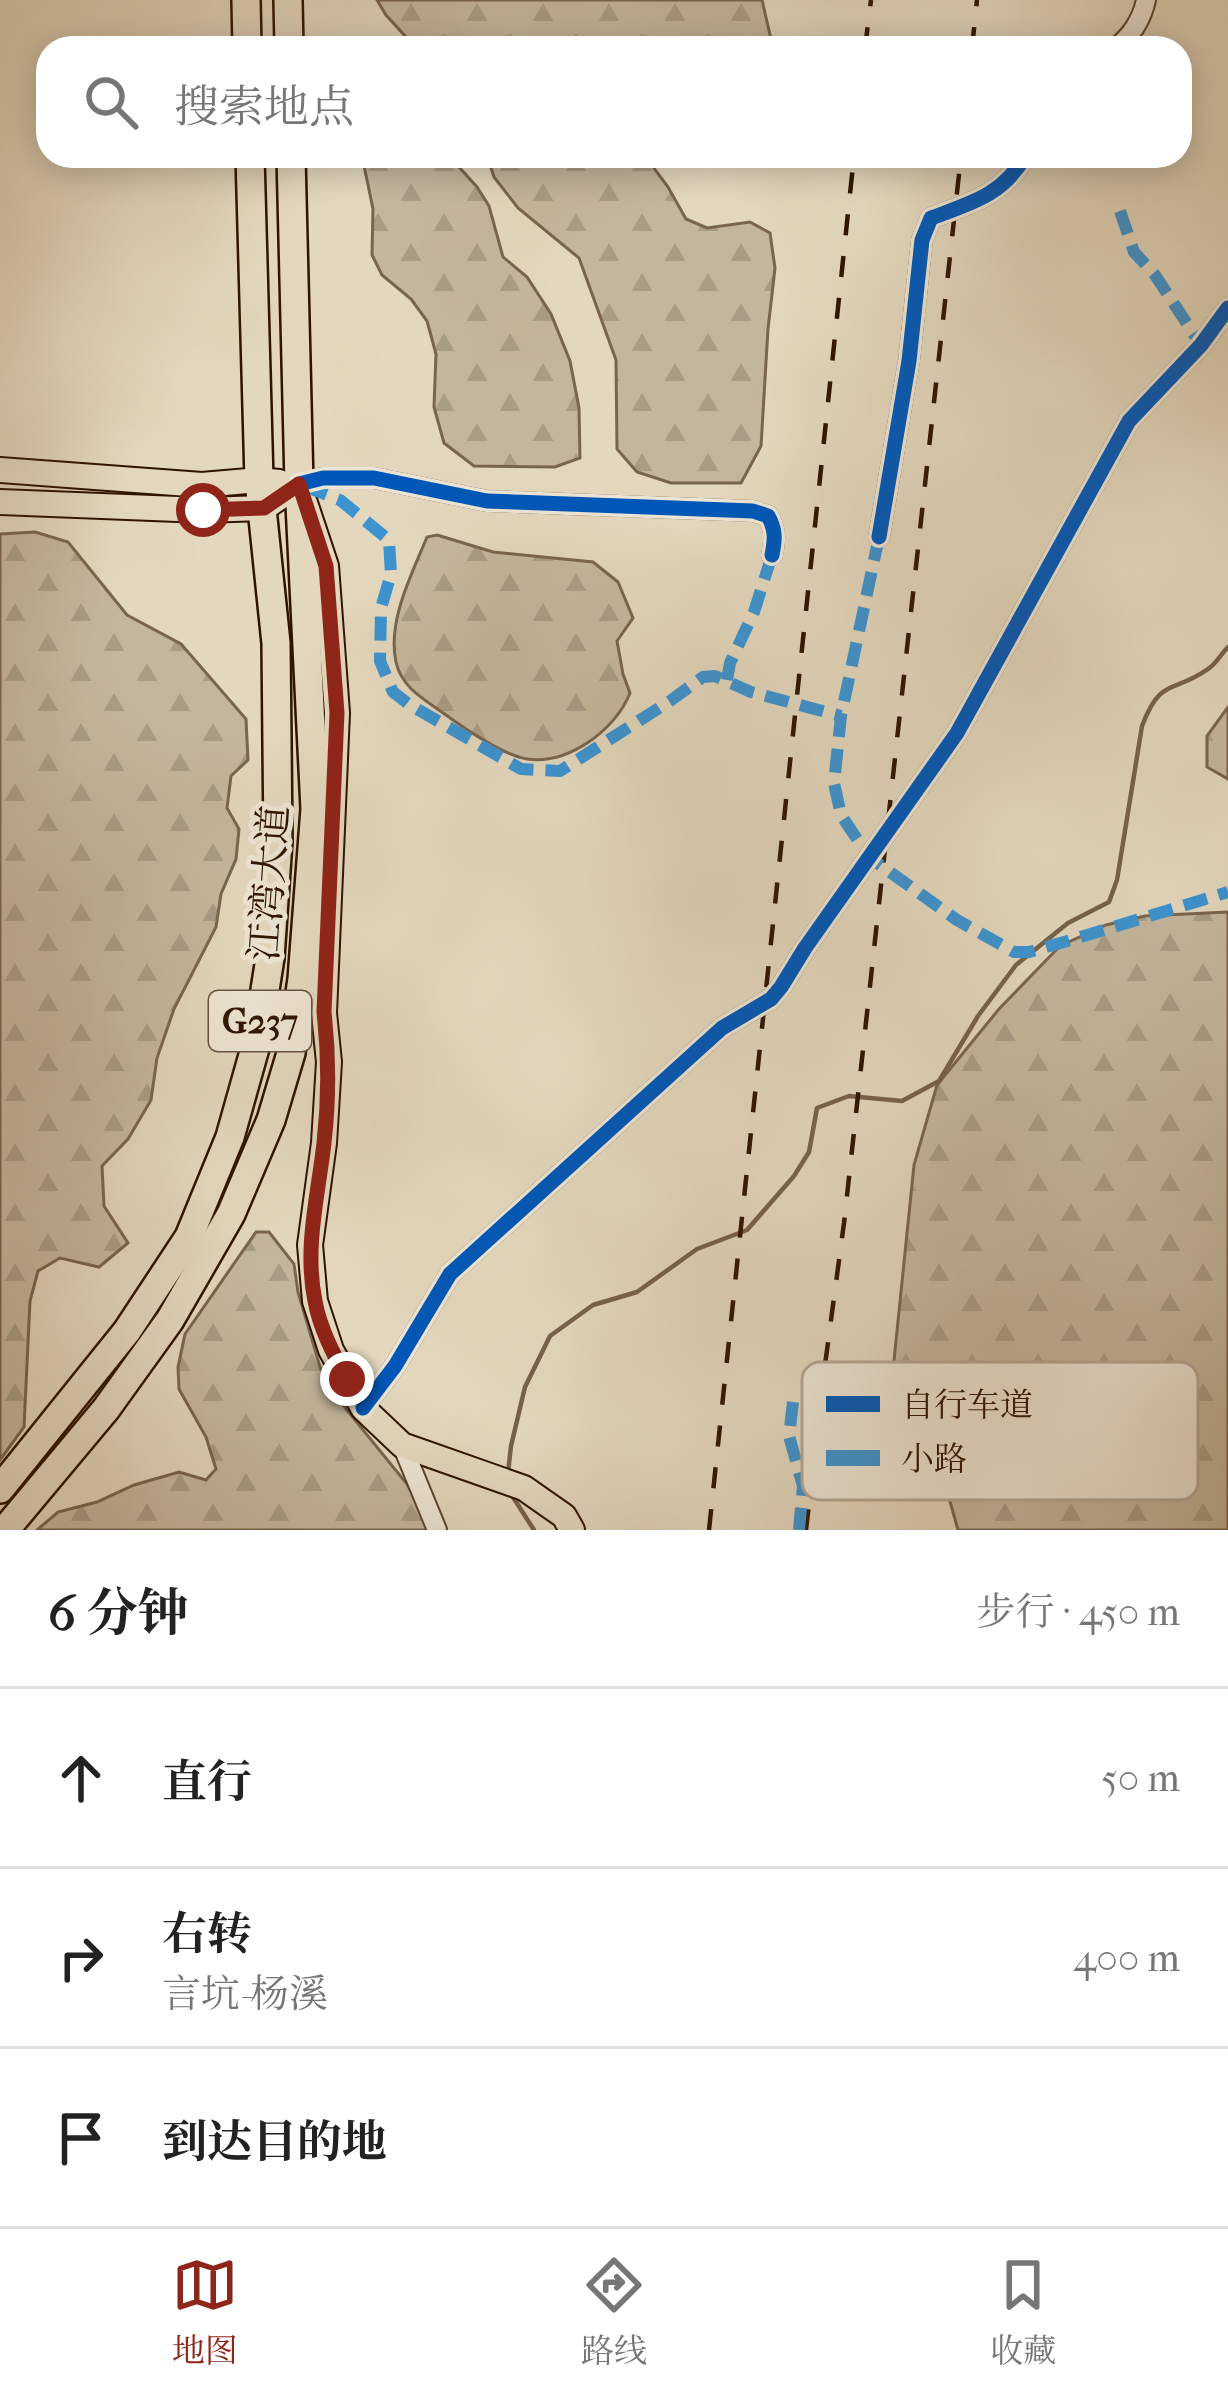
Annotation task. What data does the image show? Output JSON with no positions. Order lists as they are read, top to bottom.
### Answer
{
  "streets": {
    "highway": ["江湾大道", "G237"]
  },
  "legend": ["自行车道", "小路"],
  "page": {
    "search": "搜索地点",
    "heading": ["6 分钟", "步行 · 450 m"],
    "list": [
      ["直行", "50 m"],
      ["右转", "言坑-杨溪", "400 m"],
      "到达目的地"
    ],
    "nav": ["地图", "路线", "收藏"]
  }
}
